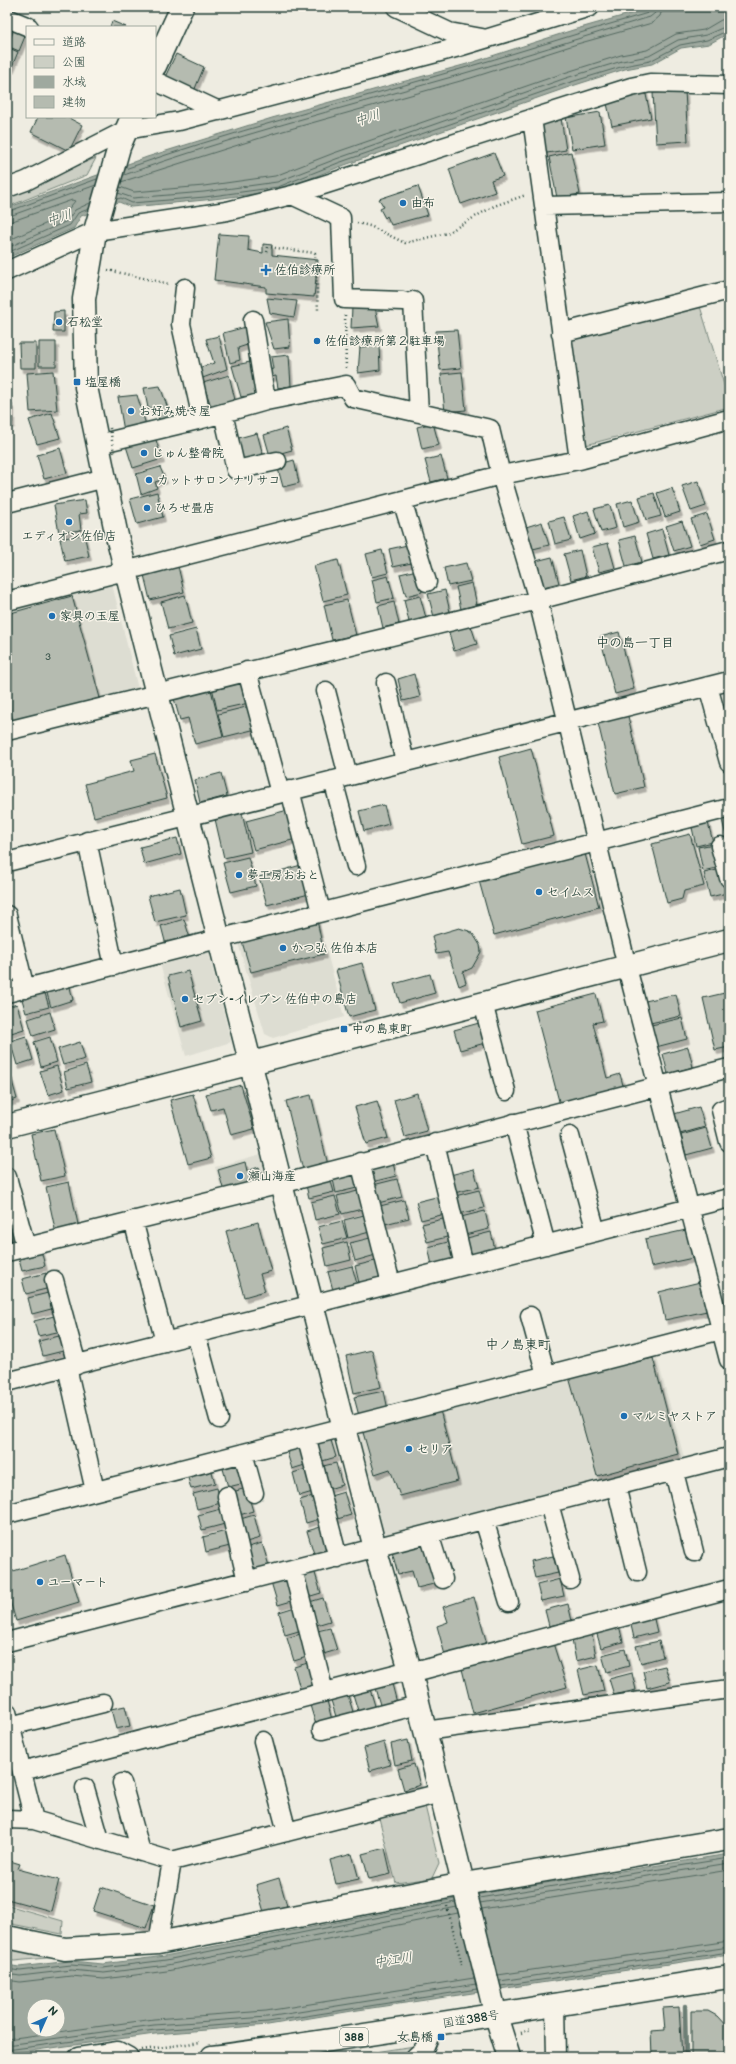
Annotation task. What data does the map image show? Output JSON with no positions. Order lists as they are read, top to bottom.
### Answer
{
  "streets": {
    "main road": ["国道388号", "388"]
  },
  "districts": ["中の島一丁目", "中ノ島東町"],
  "water": ["中川", "中江川"],
  "places": {
    "other": [
      "由布",
      "石松堂",
      "佐伯診療所第２駐車場",
      "お好み焼き屋",
      "じゅん整骨院",
      "カットサロン ナリサコ",
      "ひろせ畳店",
      "エディオン佐伯店",
      "家具の玉屋",
      "夢工房おおと",
      "セイムス",
      "かつ弘 佐伯本店",
      "セブン-イレブン 佐伯中の島店",
      "瀬山海産",
      "マルミヤストア",
      "セリア",
      "ユーマート"
    ],
    "health": ["佐伯診療所"],
    "transit": ["塩屋橋", "中の島東町", "女島橋"]
  },
  "house_numbers": ["3"],
  "legend": [
    "道路",
    "公園",
    "水域",
    "建物"
  ],
  "north": "top right"
}
